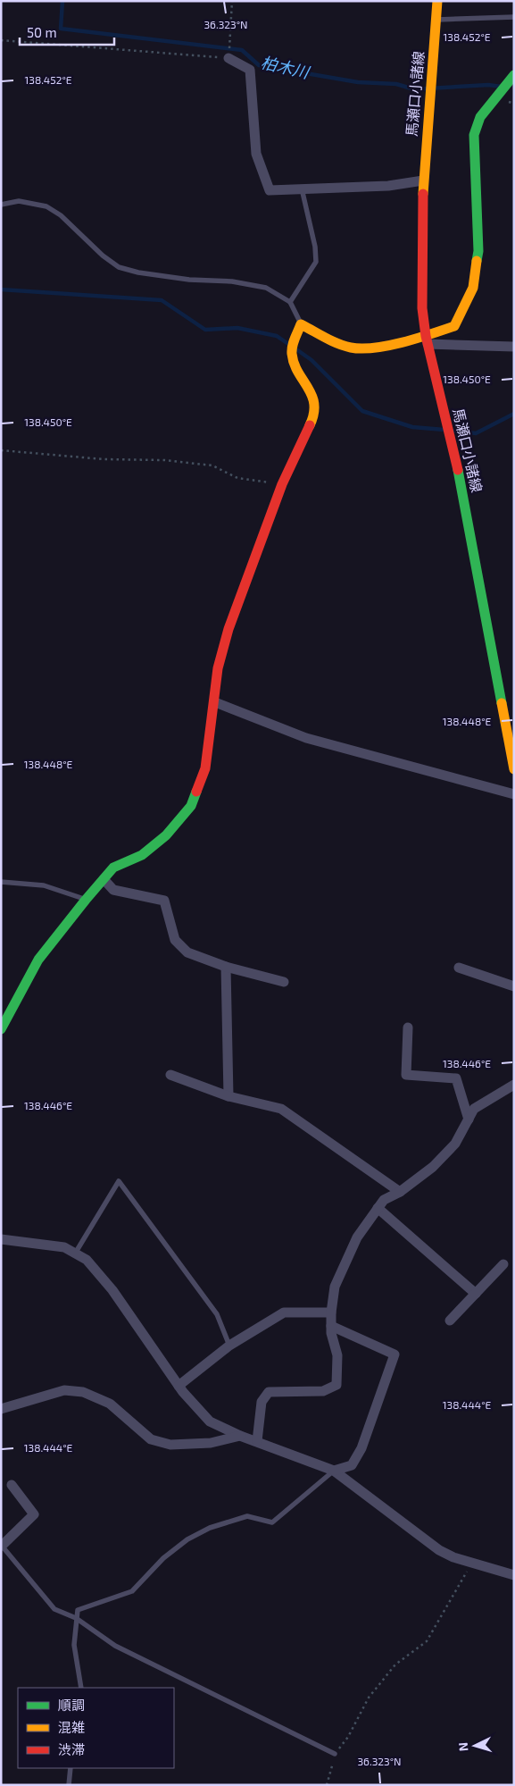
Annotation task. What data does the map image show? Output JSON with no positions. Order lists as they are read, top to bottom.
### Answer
{
  "streets": {
    "street": ["馬瀬口小諸線"]
  },
  "water": ["柏木川"],
  "legend": ["順調", "混雑", "渋滞"],
  "scale_bar": "50 m",
  "north": "left",
  "coordinates": [
    "36.323°N",
    "138.452°E",
    "138.450°E",
    "138.448°E",
    "138.446°E",
    "138.444°E"
  ]
}
